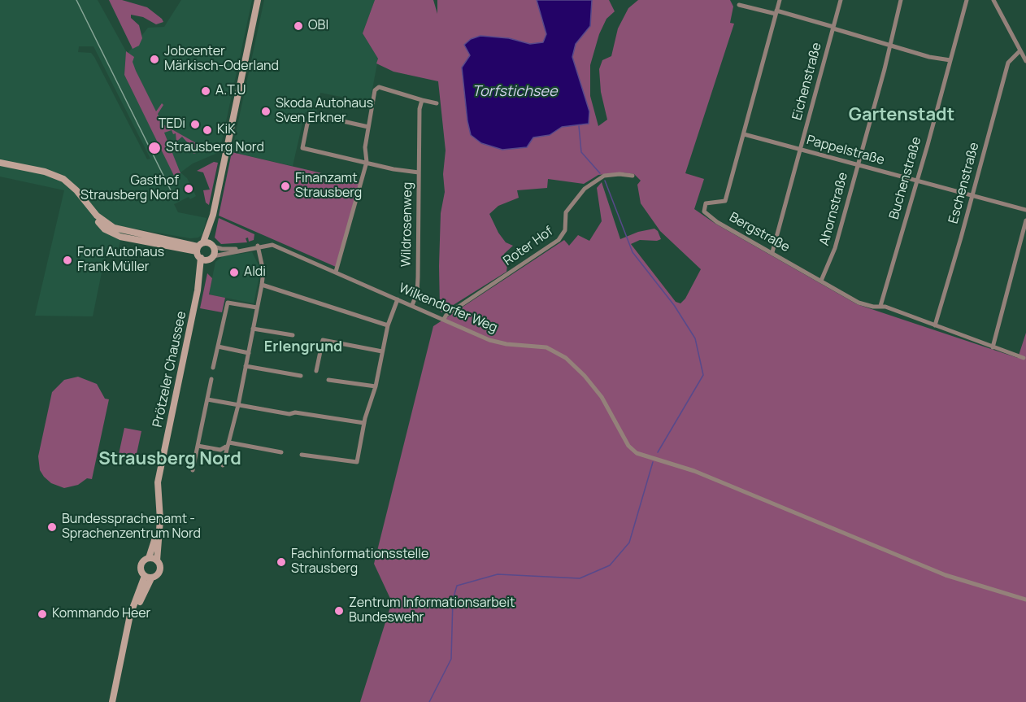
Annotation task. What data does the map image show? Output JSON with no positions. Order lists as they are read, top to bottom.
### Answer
{
  "streets": {
    "main road": ["Prötzeler Chaussee"],
    "street": [
      "Eichenstraße",
      "Pappelstraße",
      "Buchenstraße",
      "Eschenstraße",
      "Ahornstraße",
      "Wildrosenweg",
      "Bergstraße",
      "Roter Hof",
      "Wilkendorfer Weg"
    ]
  },
  "crossings": [
    ["Eichenstraße", "Pappelstraße"],
    ["Eichenstraße", "Bergstraße"],
    ["Pappelstraße", "Buchenstraße"],
    ["Pappelstraße", "Eschenstraße"],
    ["Pappelstraße", "Ahornstraße"],
    ["Pappelstraße", "Bergstraße"],
    ["Buchenstraße", "Bergstraße"],
    ["Eschenstraße", "Bergstraße"],
    ["Ahornstraße", "Bergstraße"],
    ["Wildrosenweg", "Wilkendorfer Weg"],
    ["Roter Hof", "Wilkendorfer Weg"],
    ["Wilkendorfer Weg", "Prötzeler Chaussee"]
  ],
  "districts": ["Gartenstadt", "Erlengrund", "Strausberg Nord"],
  "water": ["Torfstichsee"],
  "places": [
    "OBI",
    "Jobcenter Märkisch-Oderland",
    "A.T.U",
    "Skoda Autohaus Sven Erkner",
    "TEDi",
    "KiK",
    "Strausberg Nord",
    "Finanzamt Strausberg",
    "Gasthof Strausberg Nord",
    "Ford Autohaus Frank Müller",
    "Aldi",
    "Bundessprachenamt - Sprachenzentrum Nord",
    "Fachinformationsstelle Strausberg",
    "Zentrum Informationsarbeit Bundeswehr",
    "Kommando Heer"
  ]
}
